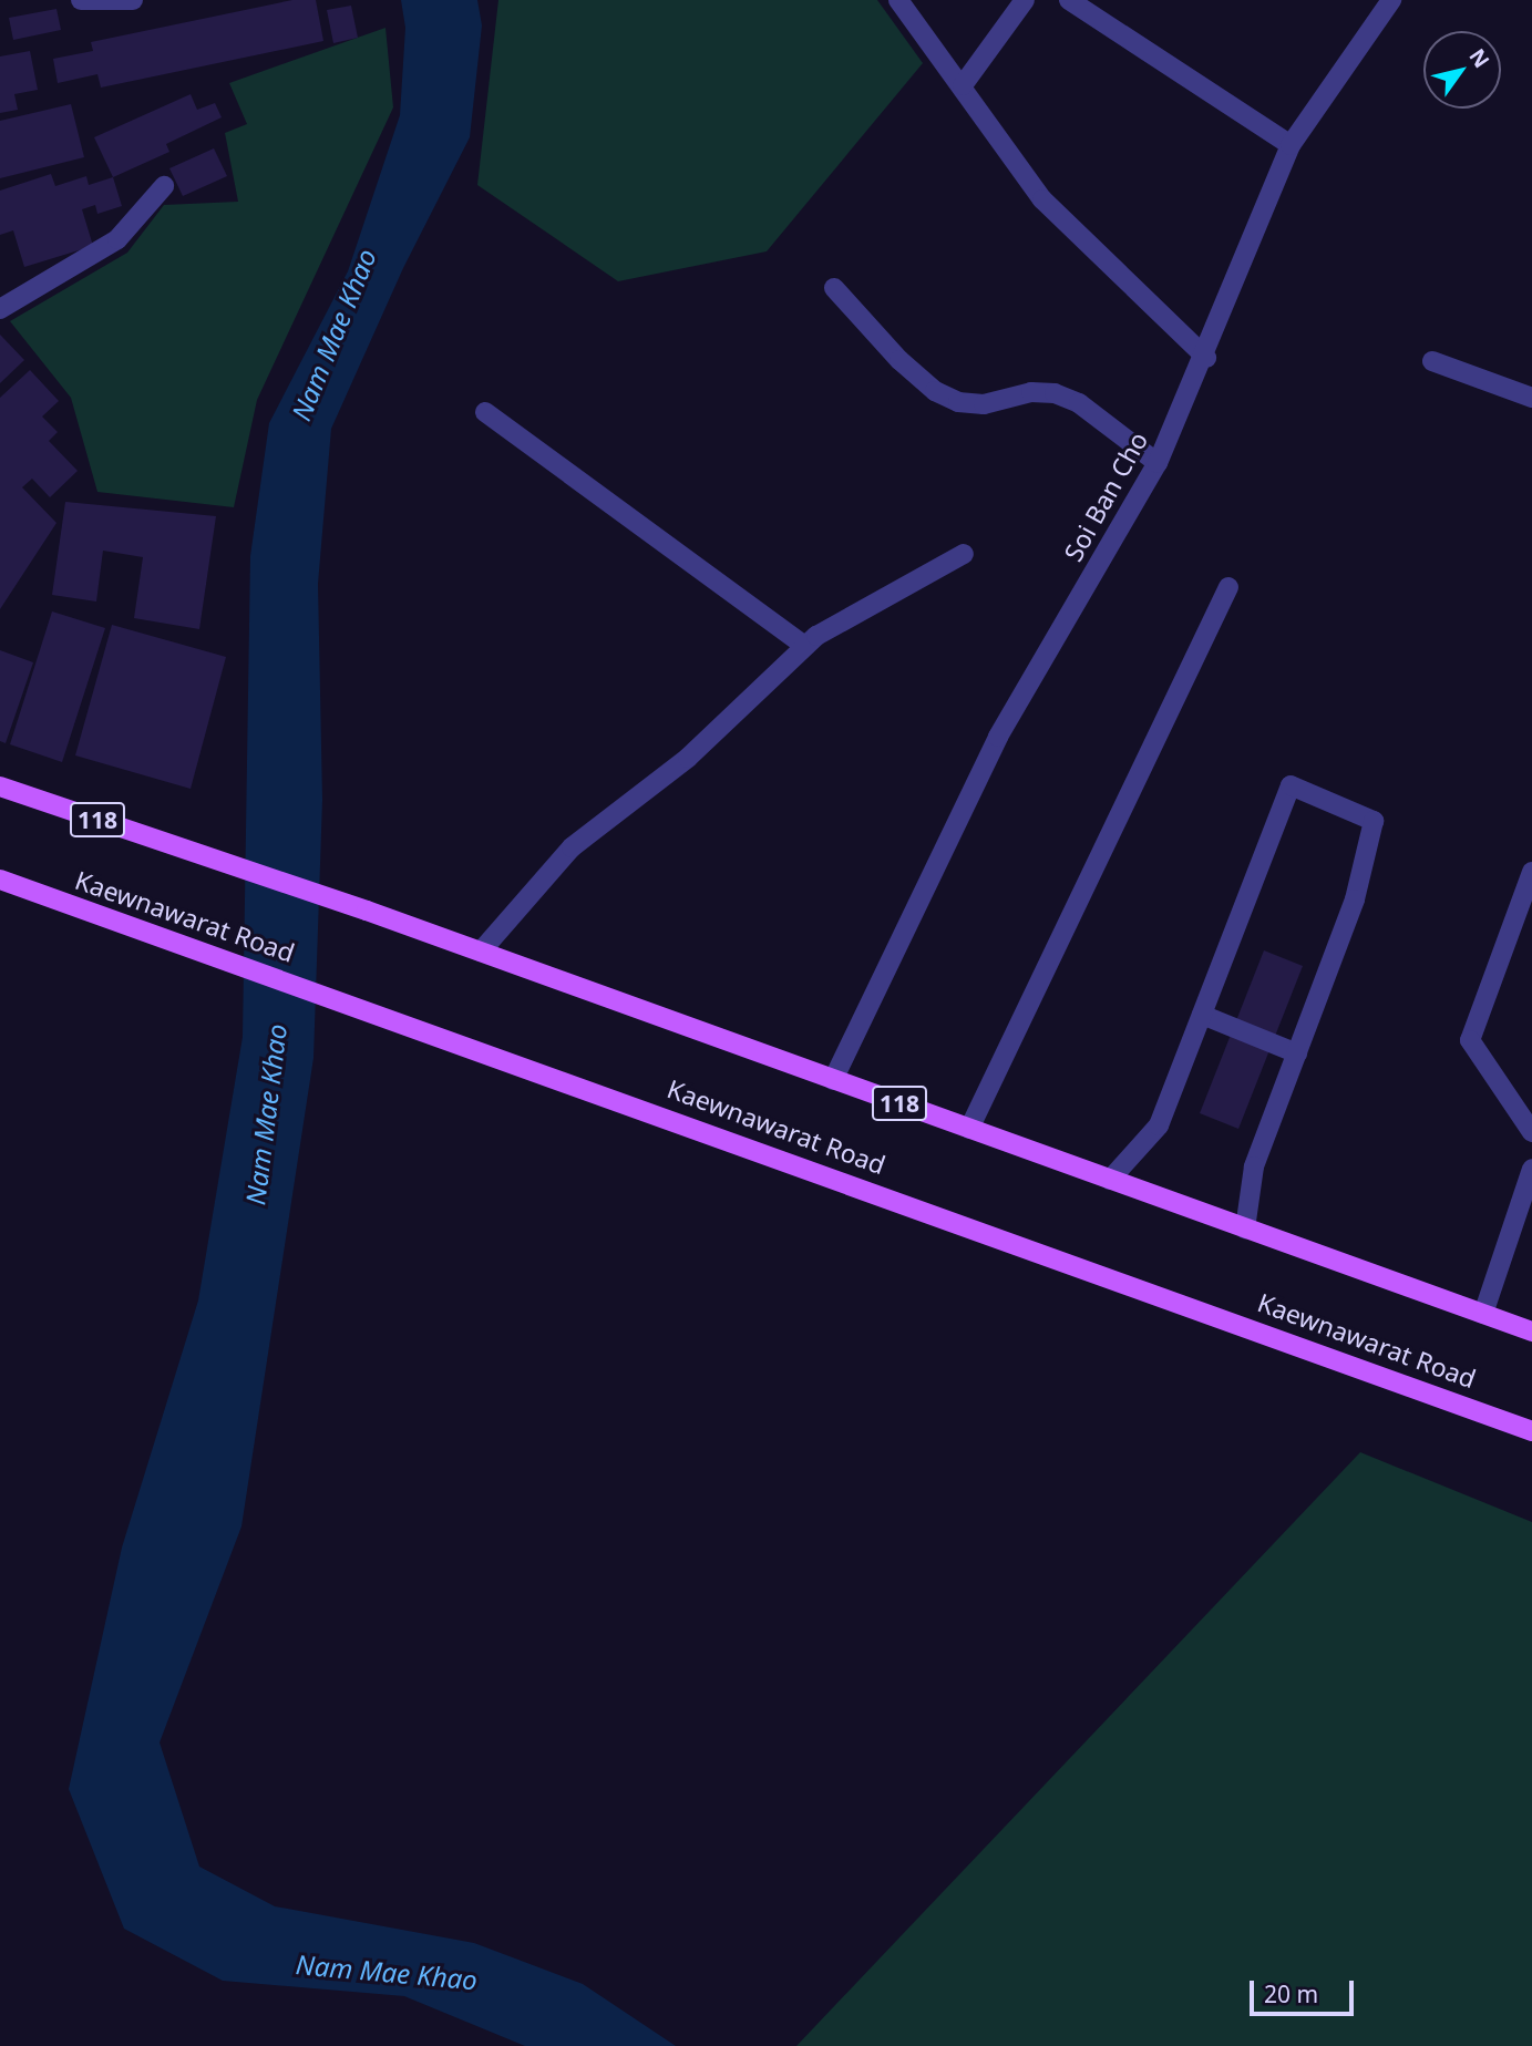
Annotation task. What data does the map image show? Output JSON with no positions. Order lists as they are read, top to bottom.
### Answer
{
  "streets": {
    "main road": ["118", "Kaewnawarat Road"],
    "street": ["Soi Ban Cho"]
  },
  "crossings": [
    ["Soi Ban Cho", "118"]
  ],
  "water": ["Nam Mae Khao"],
  "scale_bar": "20 m",
  "north": "top right"
}
